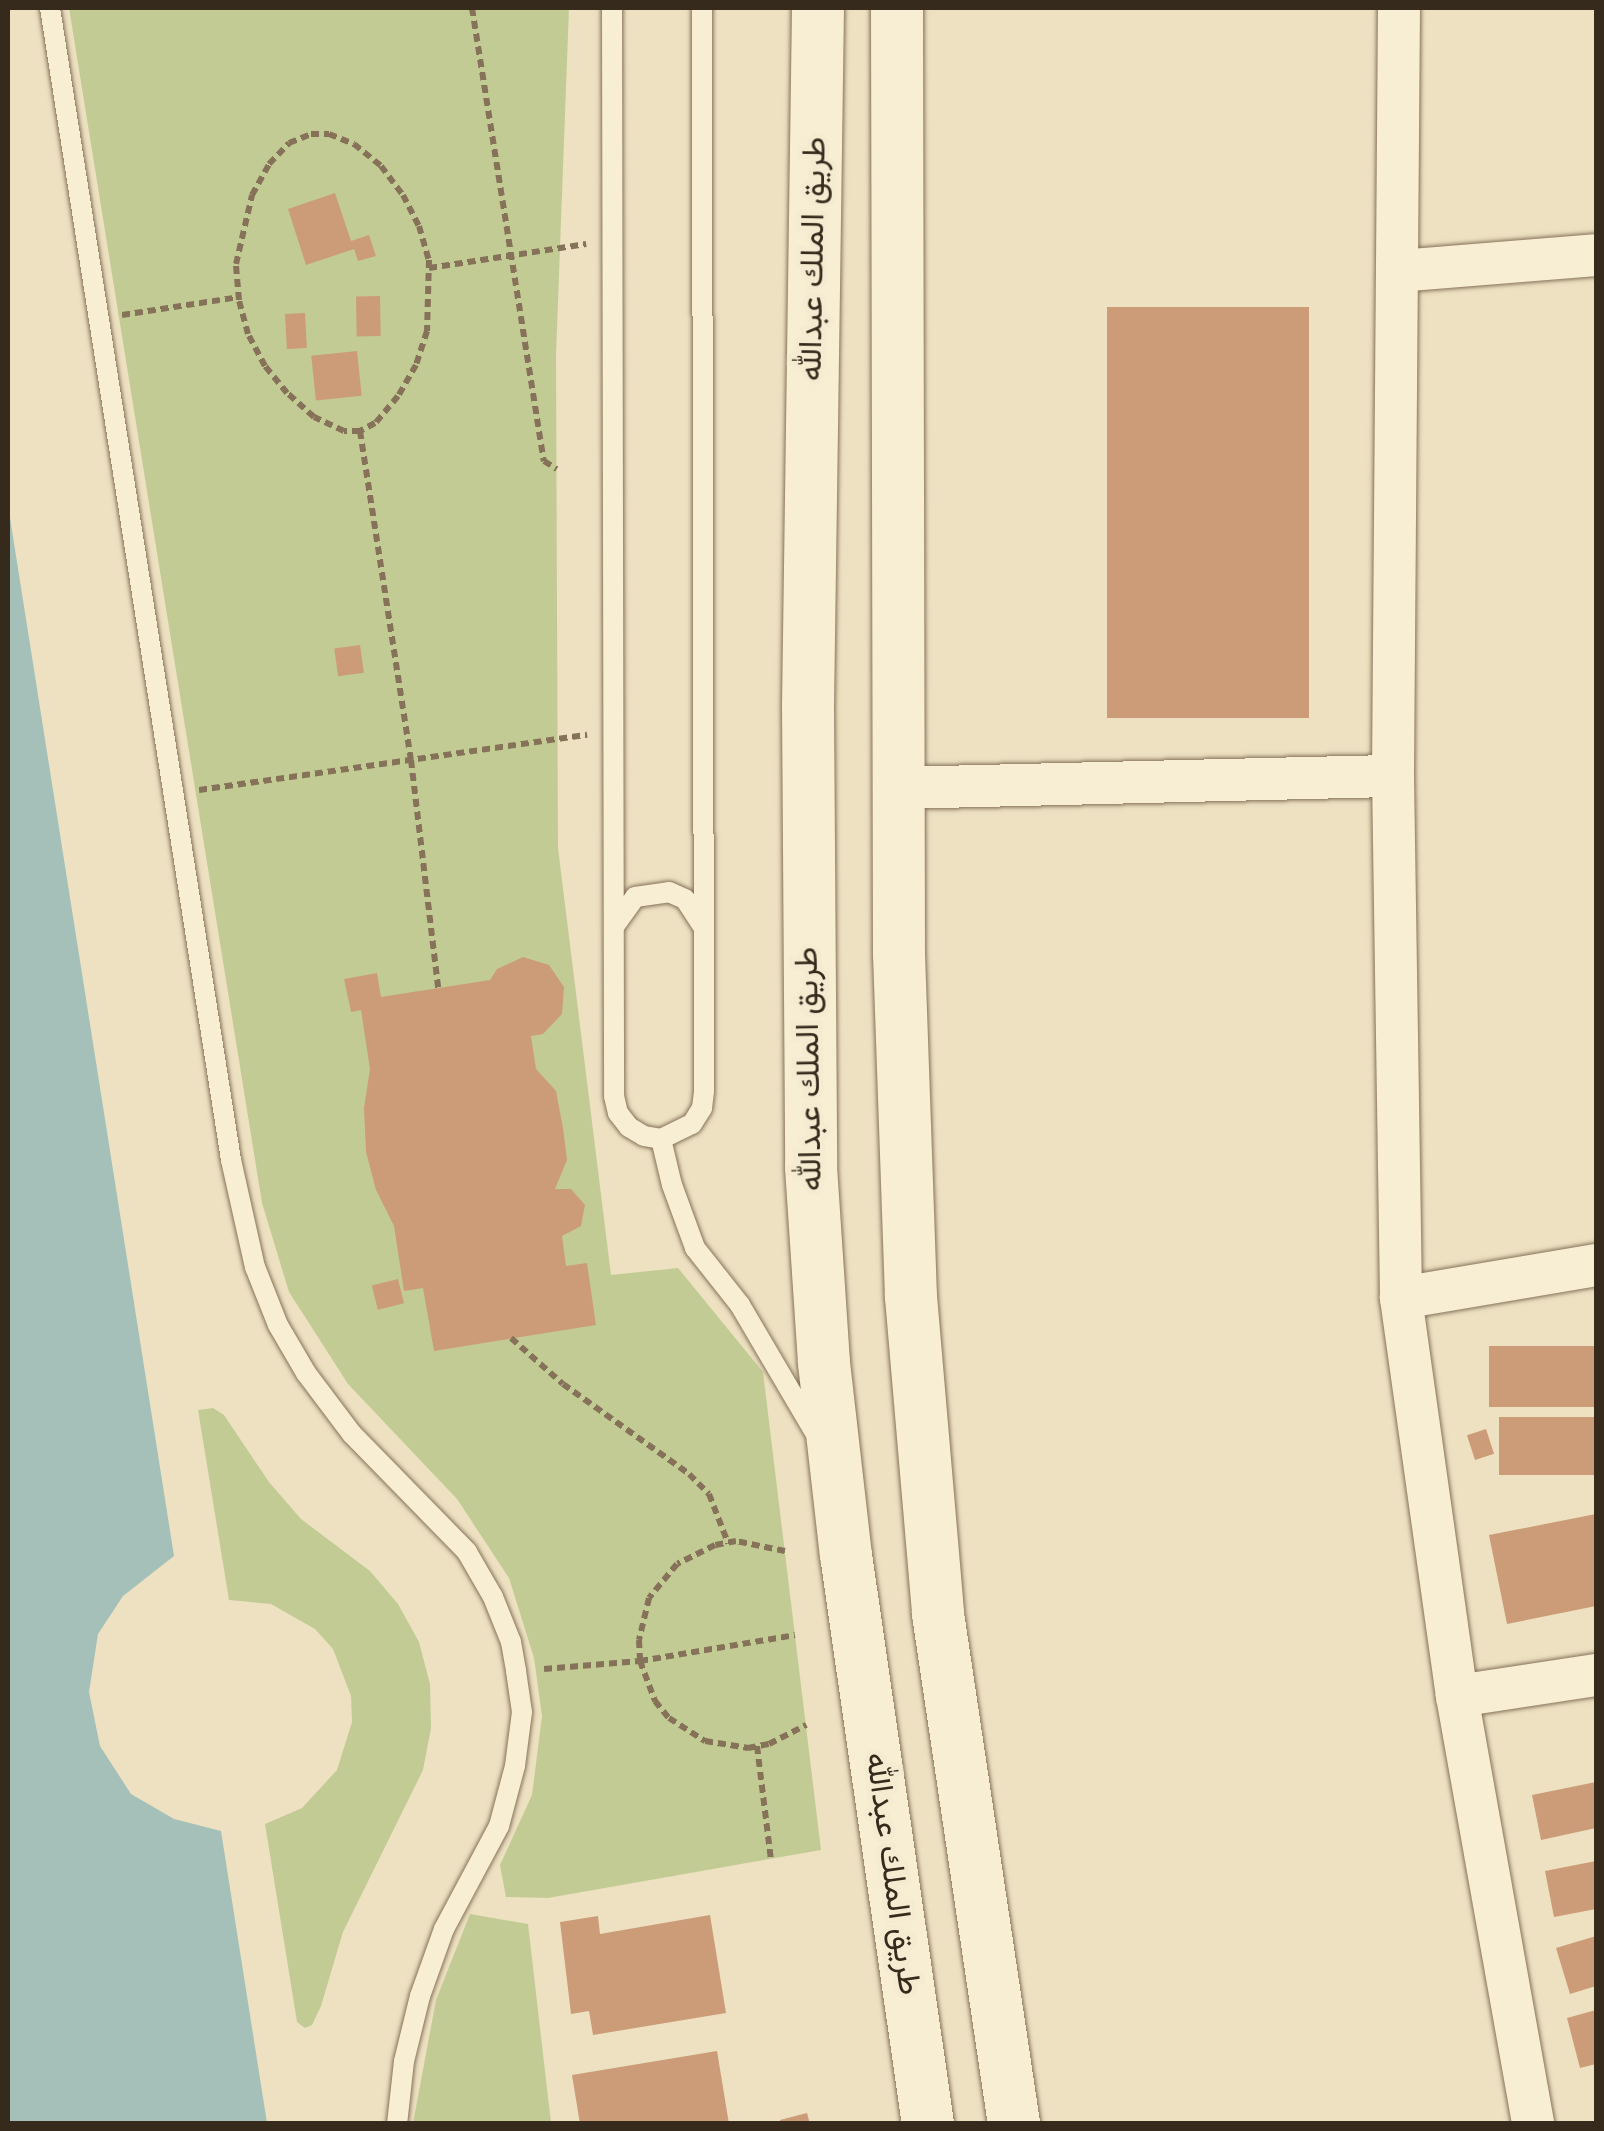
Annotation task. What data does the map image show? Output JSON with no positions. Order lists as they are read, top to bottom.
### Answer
{
  "streets": {
    "street": ["طريق الملك عبدالله"]
  }
}
